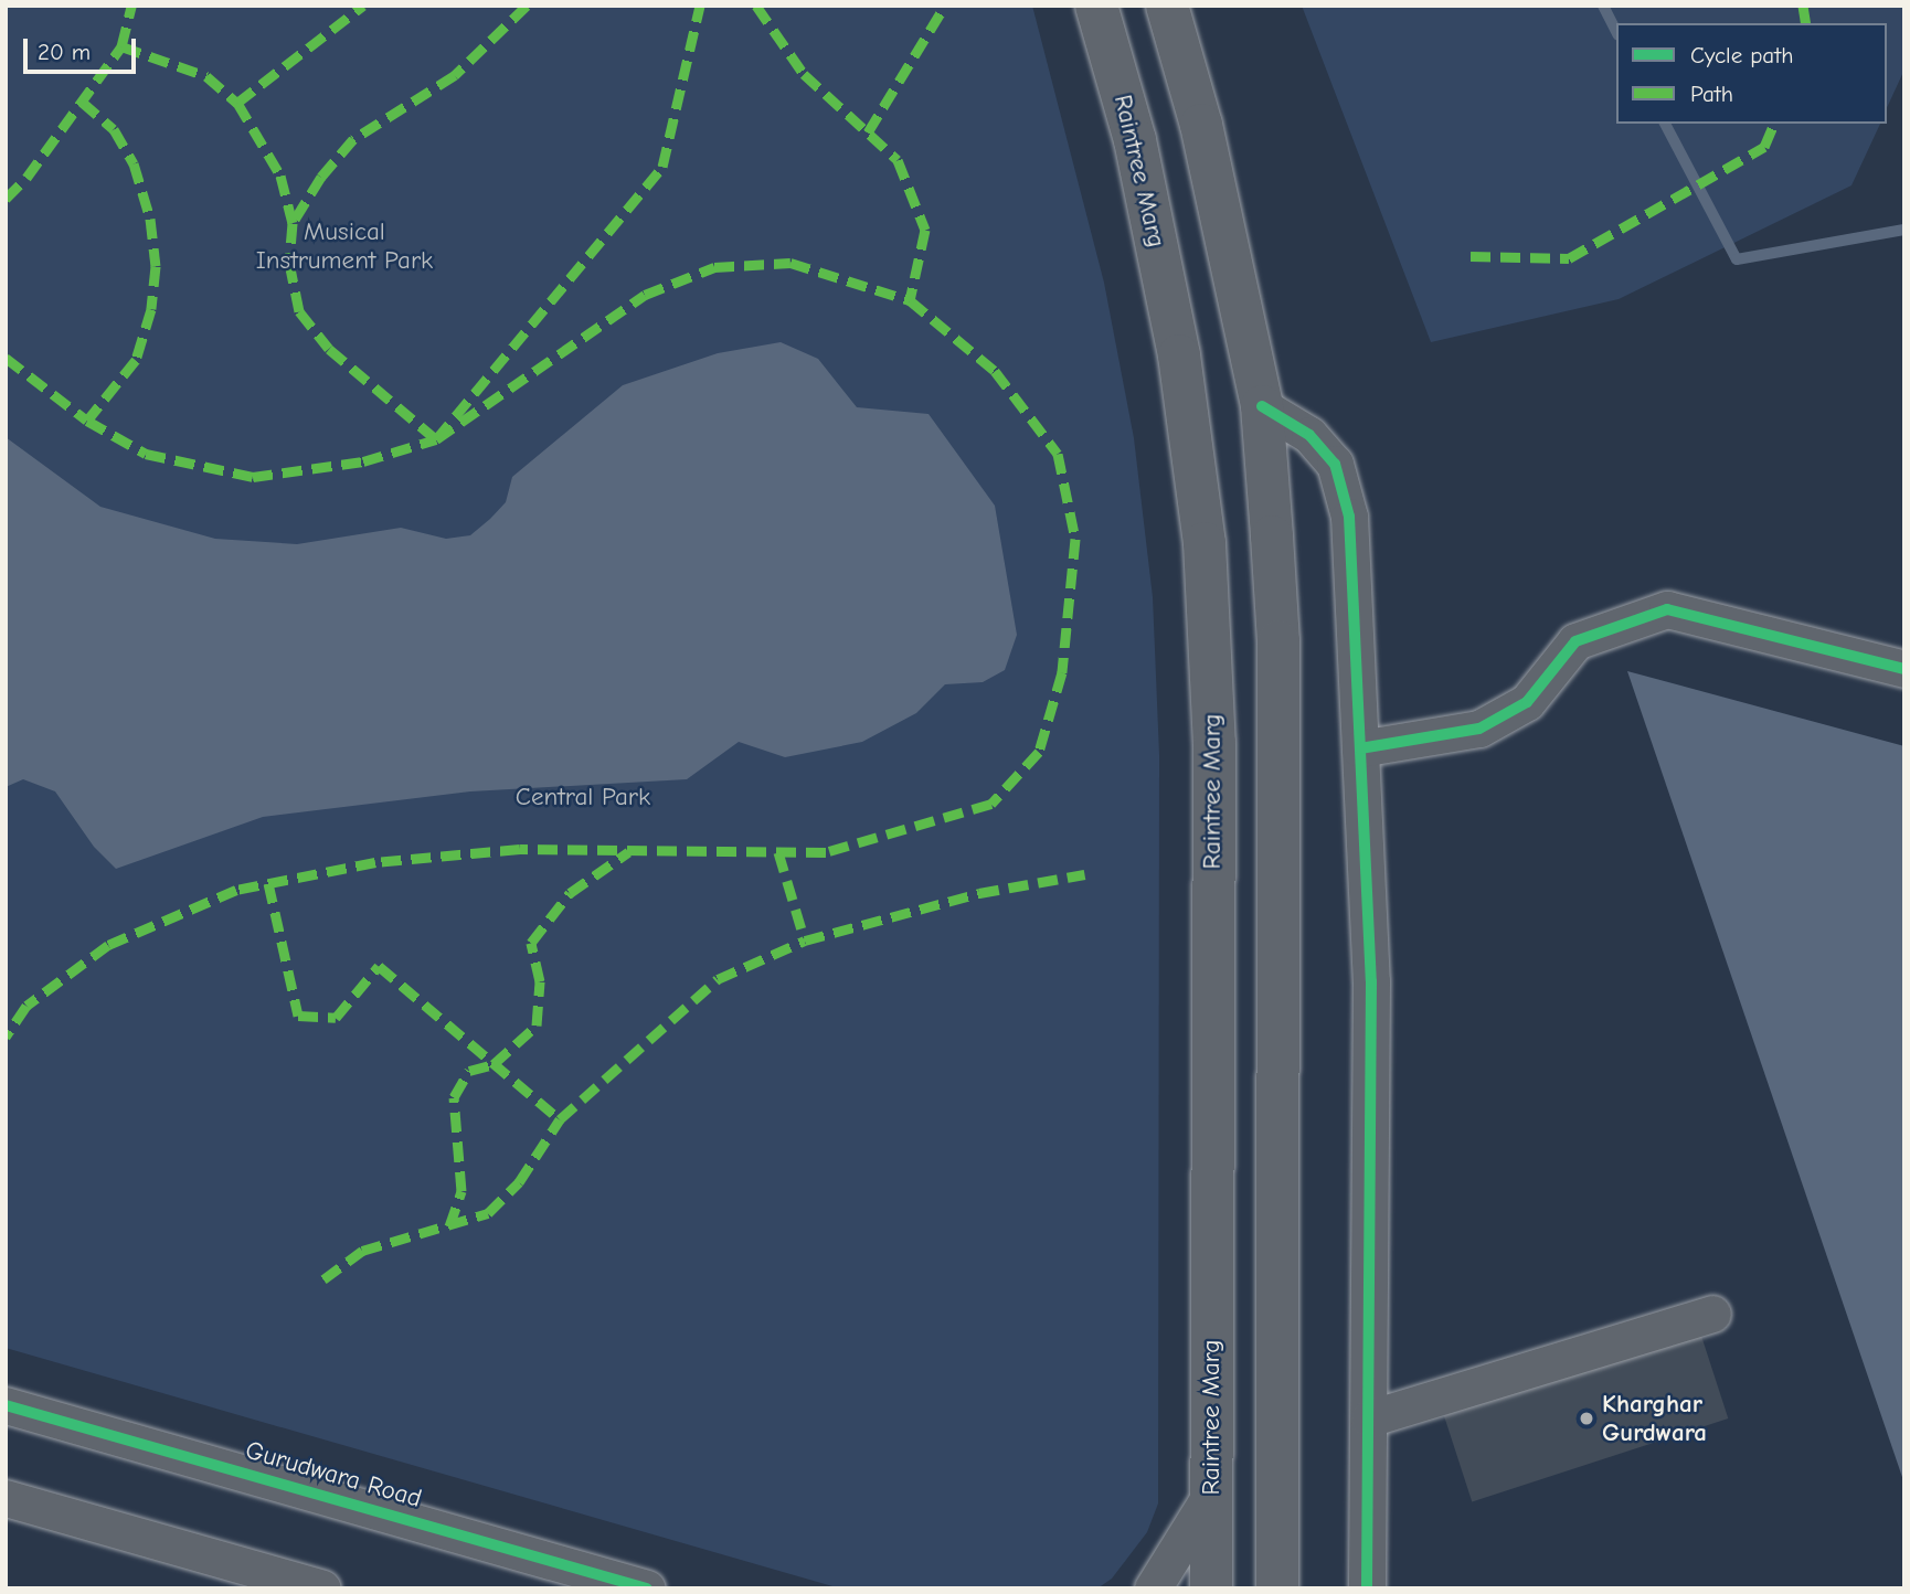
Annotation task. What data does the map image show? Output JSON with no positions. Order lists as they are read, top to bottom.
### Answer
{
  "streets": {
    "main road": ["Raintree Marg"],
    "street": ["Gurudwara Road"]
  },
  "parks": ["Musical Instrument Park", "Central Park"],
  "places": ["Kharghar Gurdwara"],
  "legend": ["Cycle path", "Path"],
  "scale_bar": "20 m"
}
